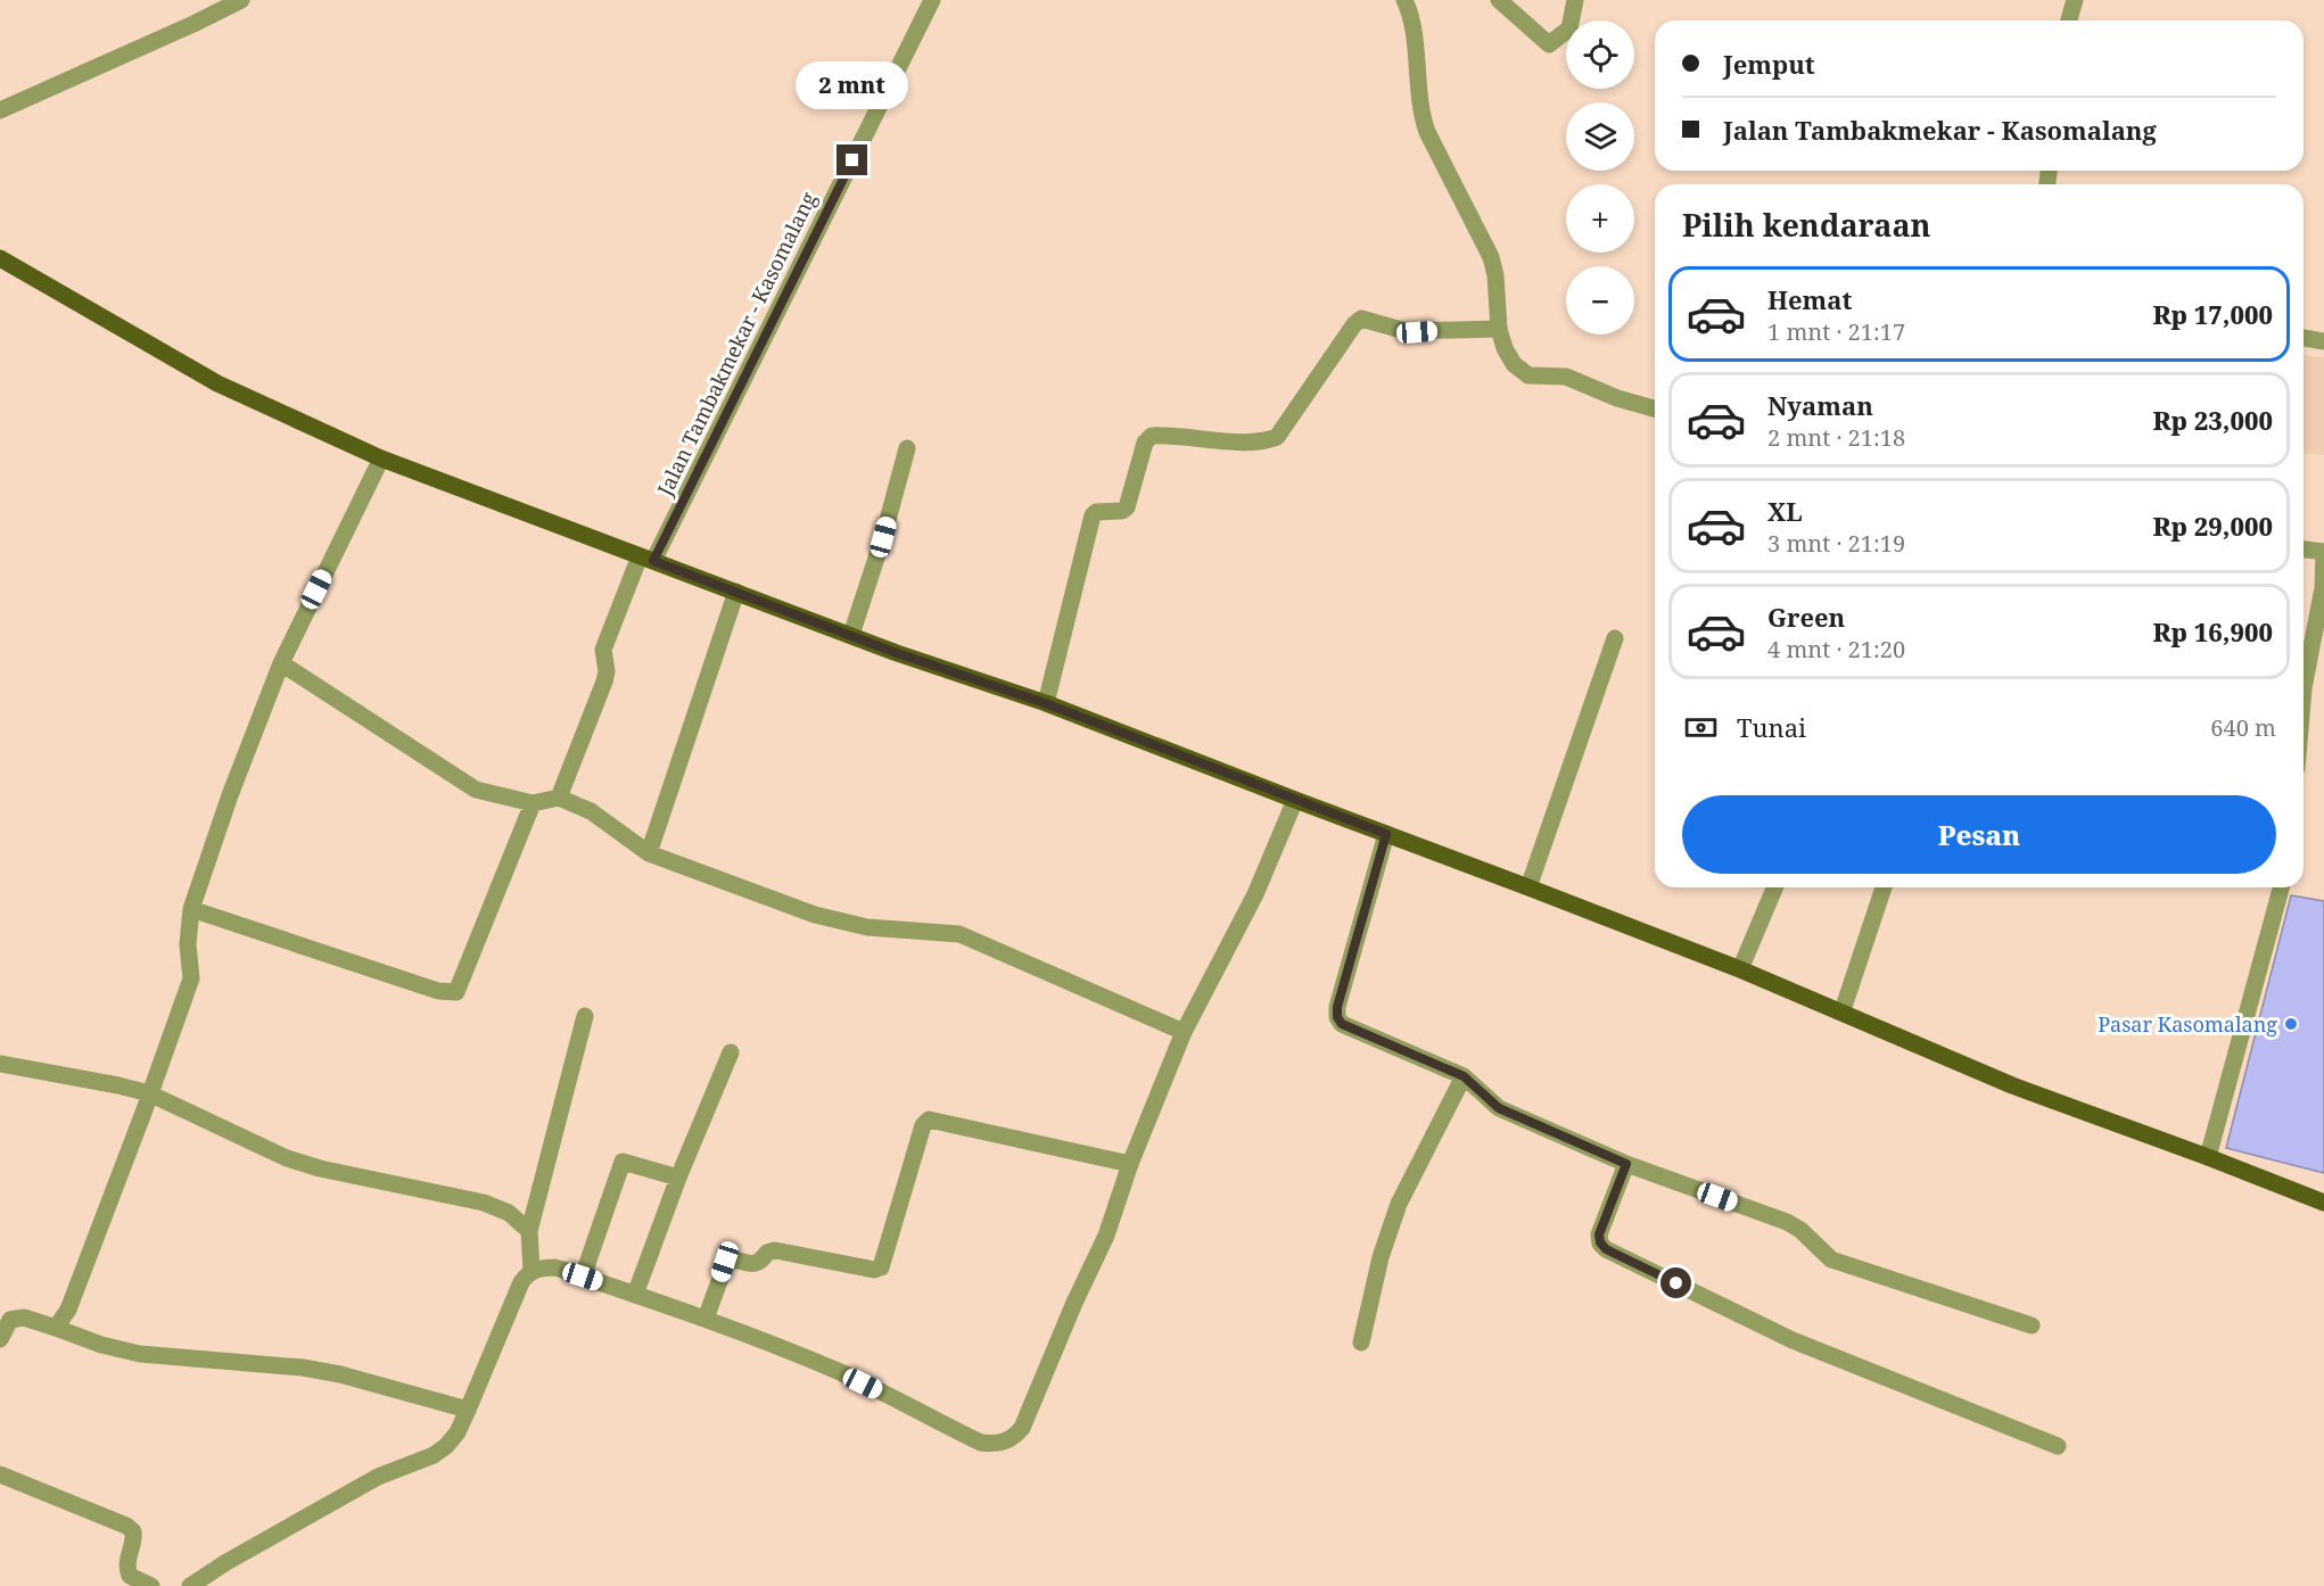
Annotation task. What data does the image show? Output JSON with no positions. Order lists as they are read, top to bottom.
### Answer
{
  "streets": {
    "street": ["Jalan Tambakmekar - Kasomalang"]
  },
  "places": ["Pasar Kasomalang"],
  "page": {
    "map_buttons": ["+", "−"],
    "banner": ["Jemput", "Jalan Tambakmekar - Kasomalang"],
    "bubble": "2 mnt",
    "heading": "Pilih kendaraan",
    "list": [
      {
        "name": "Hemat",
        "note": "1 mnt · 21:17",
        "value": "Rp 17,000"
      },
      {
        "name": "Nyaman",
        "note": "2 mnt · 21:18",
        "value": "Rp 23,000"
      },
      {
        "name": "XL",
        "note": "3 mnt · 21:19",
        "value": "Rp 29,000"
      },
      {
        "name": "Green",
        "note": "4 mnt · 21:20",
        "value": "Rp 16,900"
      }
    ],
    "pay": ["Tunai", "640 m"],
    "buttons": "Pesan"
  }
}
